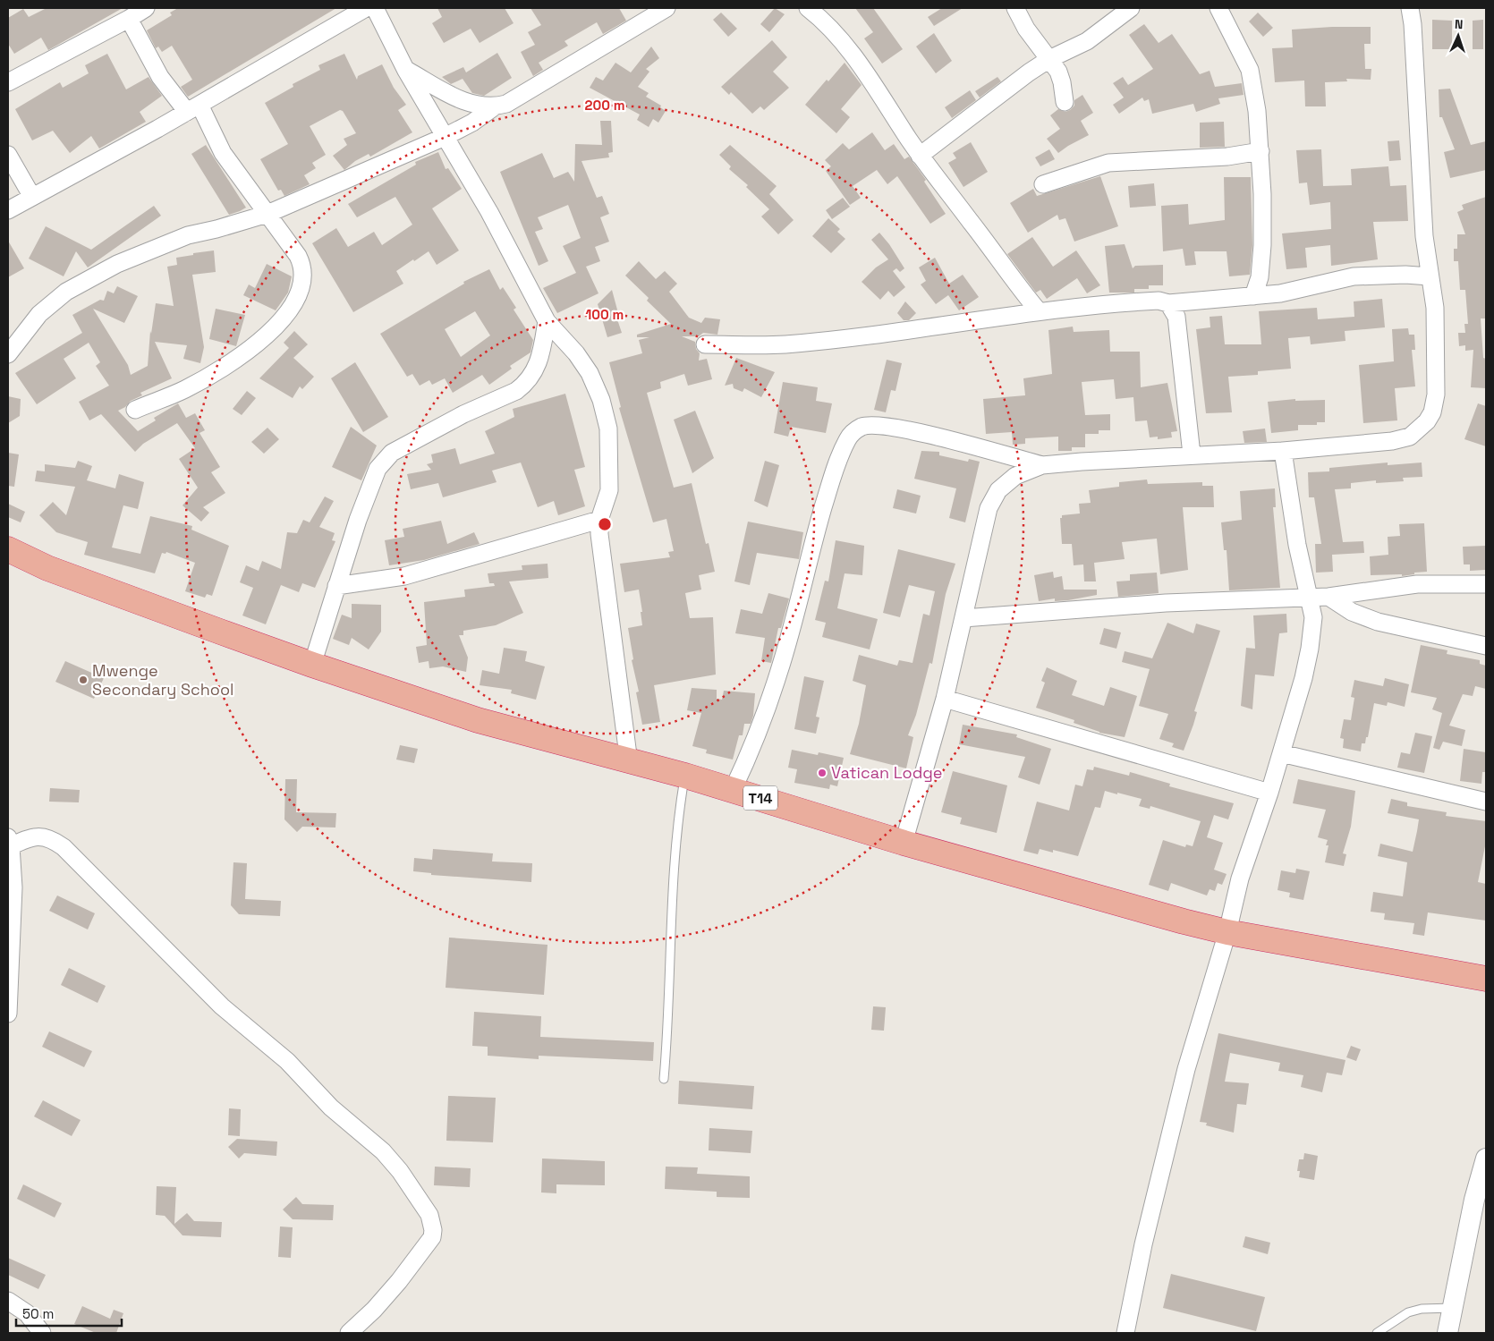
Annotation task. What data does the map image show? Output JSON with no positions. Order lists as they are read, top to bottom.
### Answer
{
  "streets": {
    "highway": ["T14"]
  },
  "places": ["Mwenge Secondary School", "Vatican Lodge"],
  "scale_bar": "50 m",
  "north": "top",
  "rings": ["200 m", "100 m"]
}
